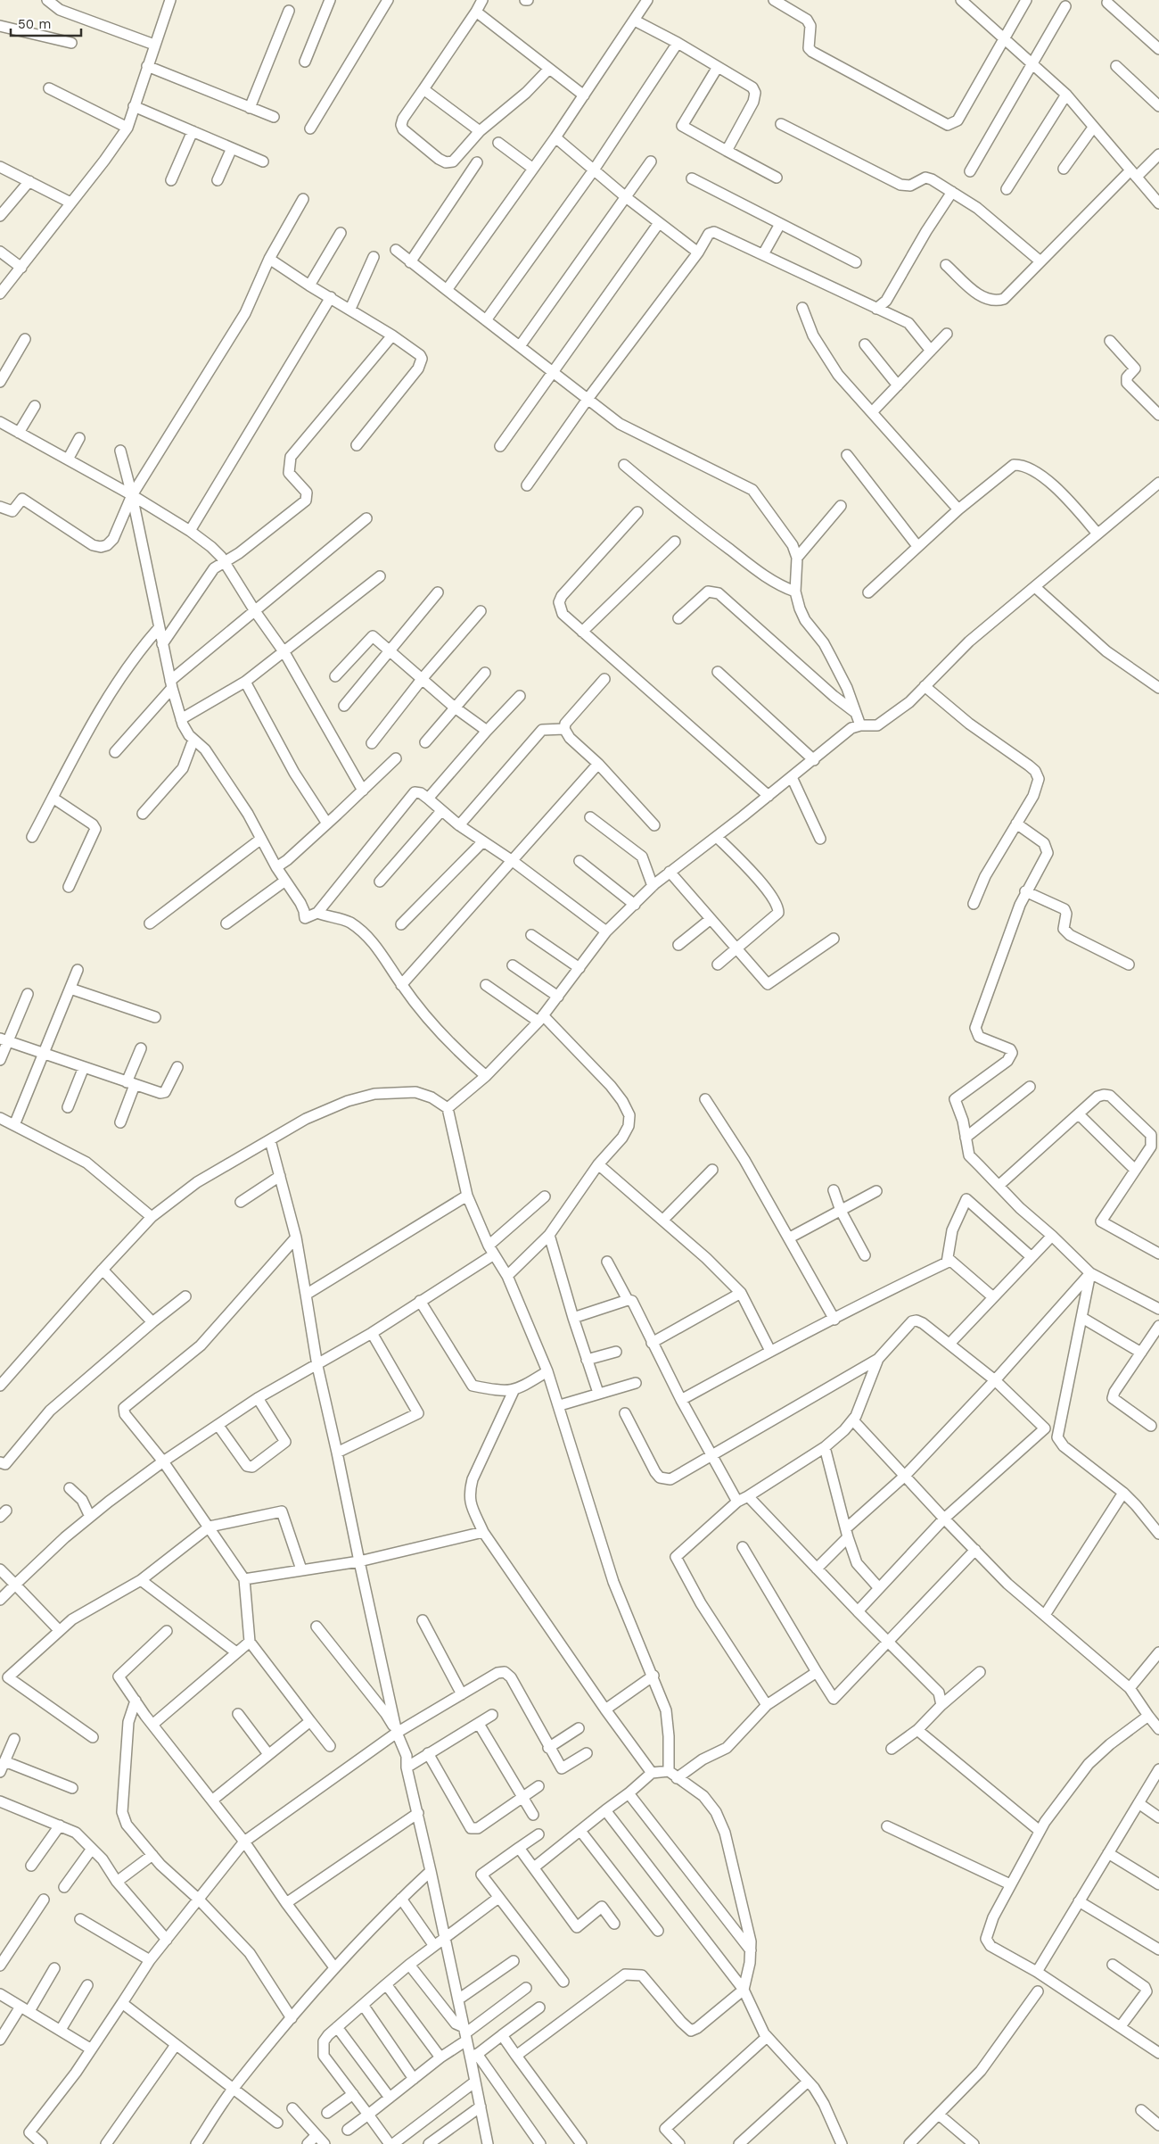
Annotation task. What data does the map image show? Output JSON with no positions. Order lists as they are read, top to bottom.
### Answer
{
  "scale_bar": "50 m"
}
